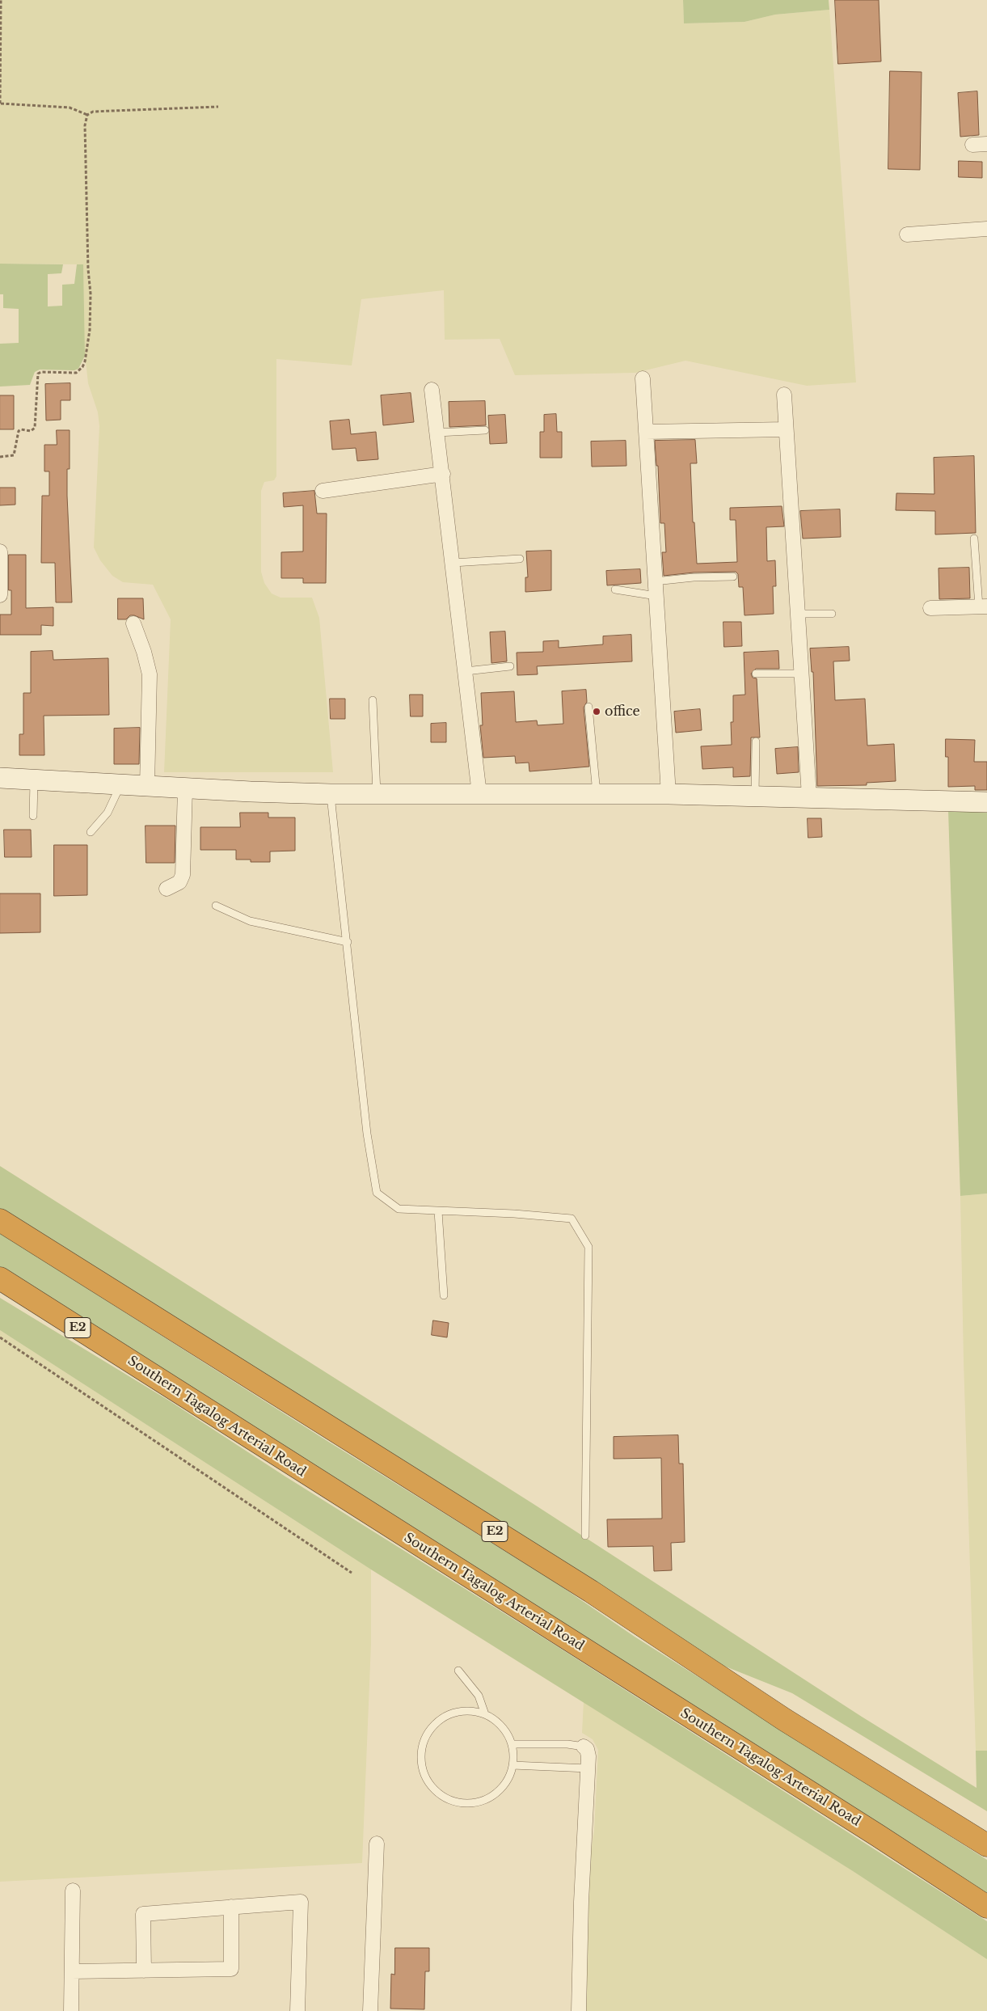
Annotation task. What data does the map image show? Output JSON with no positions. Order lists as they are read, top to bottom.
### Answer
{
  "streets": {
    "highway": ["E2", "Southern Tagalog Arterial Road"]
  },
  "places": ["office"]
}
